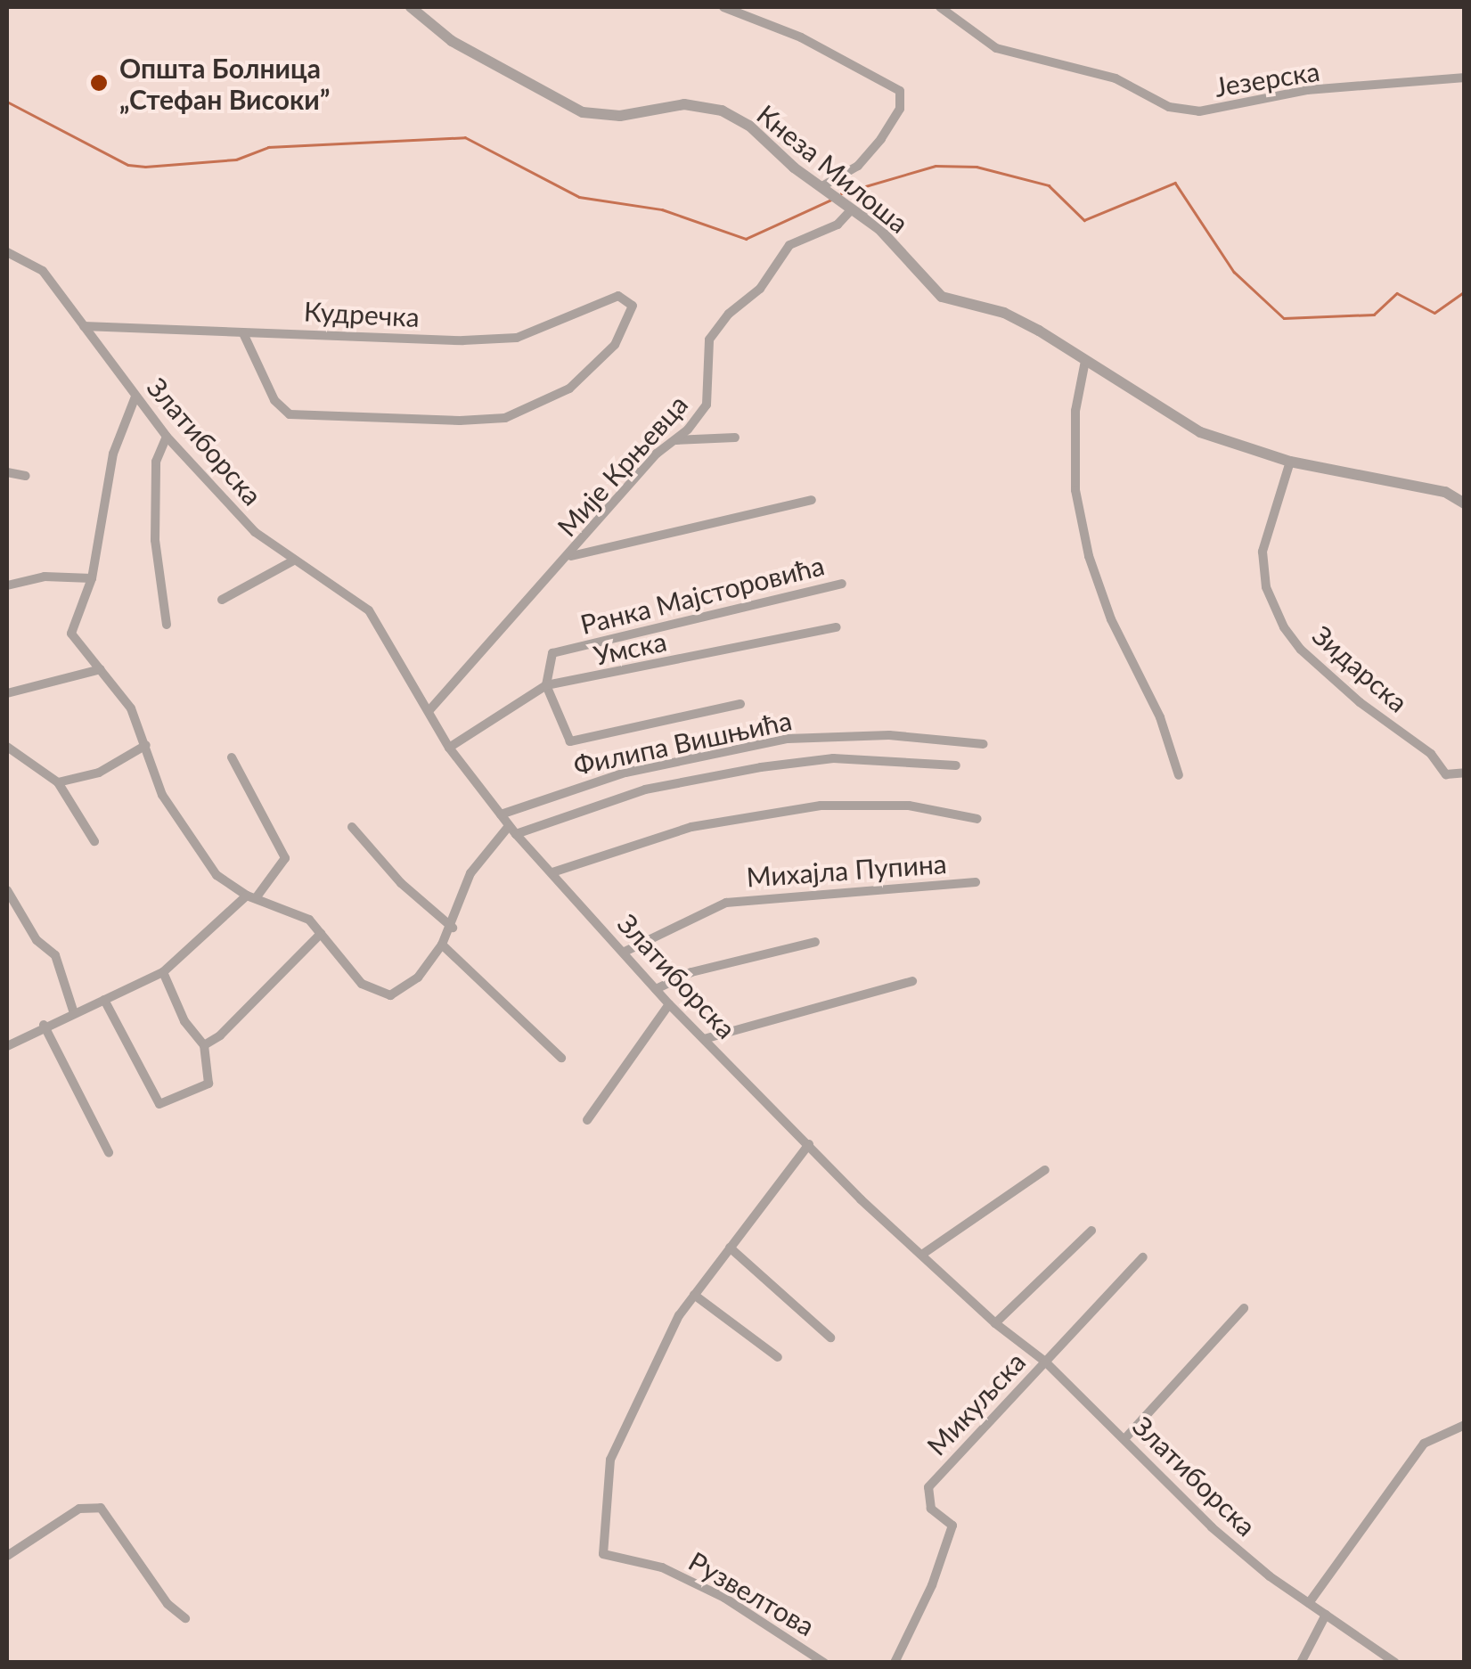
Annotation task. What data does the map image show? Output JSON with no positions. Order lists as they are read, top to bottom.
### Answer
{
  "streets": {
    "street": [
      "Језерска",
      "Кнеза Милоша",
      "Кудречка",
      "Златиборска",
      "Мије Крњевца",
      "Ранка Мајсторовића",
      "Умска",
      "Зидарска",
      "Филипа Вишњића",
      "Михајла Пупина",
      "Микуљска",
      "Рузвелтова"
    ]
  },
  "crossings": [
    ["Кнеза Милоша", "Мије Крњевца"],
    ["Кнеза Милоша", "Зидарска"],
    ["Кудречка", "Златиборска"],
    ["Златиборска", "Мије Крњевца"],
    ["Златиборска", "Умска"],
    ["Златиборска", "Филипа Вишњића"],
    ["Златиборска", "Михајла Пупина"],
    ["Златиборска", "Микуљска"],
    ["Ранка Мајсторовића", "Умска"]
  ],
  "places": ["Општа Болница „Стефан Високи”"]
}
